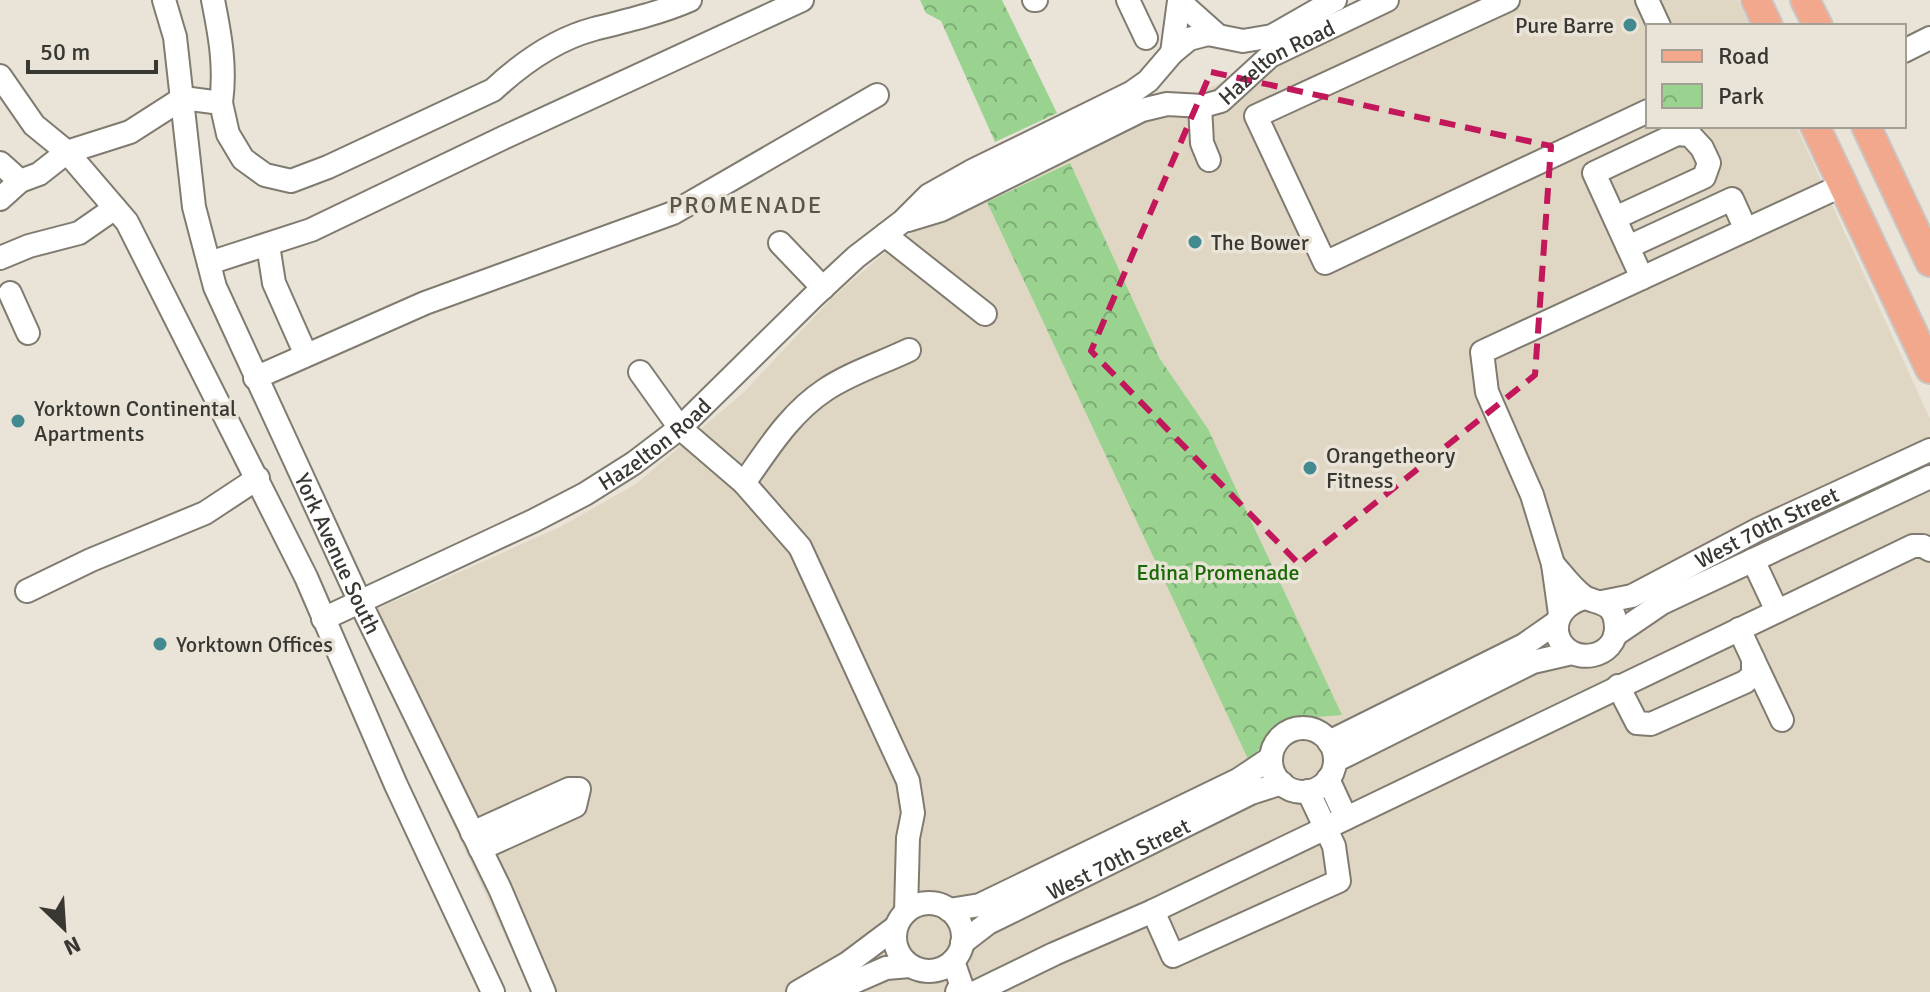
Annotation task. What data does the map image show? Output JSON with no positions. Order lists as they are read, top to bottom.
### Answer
{
  "streets": {
    "street": ["Hazelton Road", "West 70th Street", "York Avenue South"]
  },
  "crossings": [
    ["Hazelton Road", "York Avenue South"]
  ],
  "districts": ["PROMENADE"],
  "parks": ["Edina Promenade"],
  "places": [
    "Pure Barre",
    "The Bower",
    "Yorktown Continental Apartments",
    "Orangetheory Fitness",
    "Yorktown Offices"
  ],
  "legend": ["Road", "Park"],
  "scale_bar": "50 m",
  "north": "bottom right"
}
